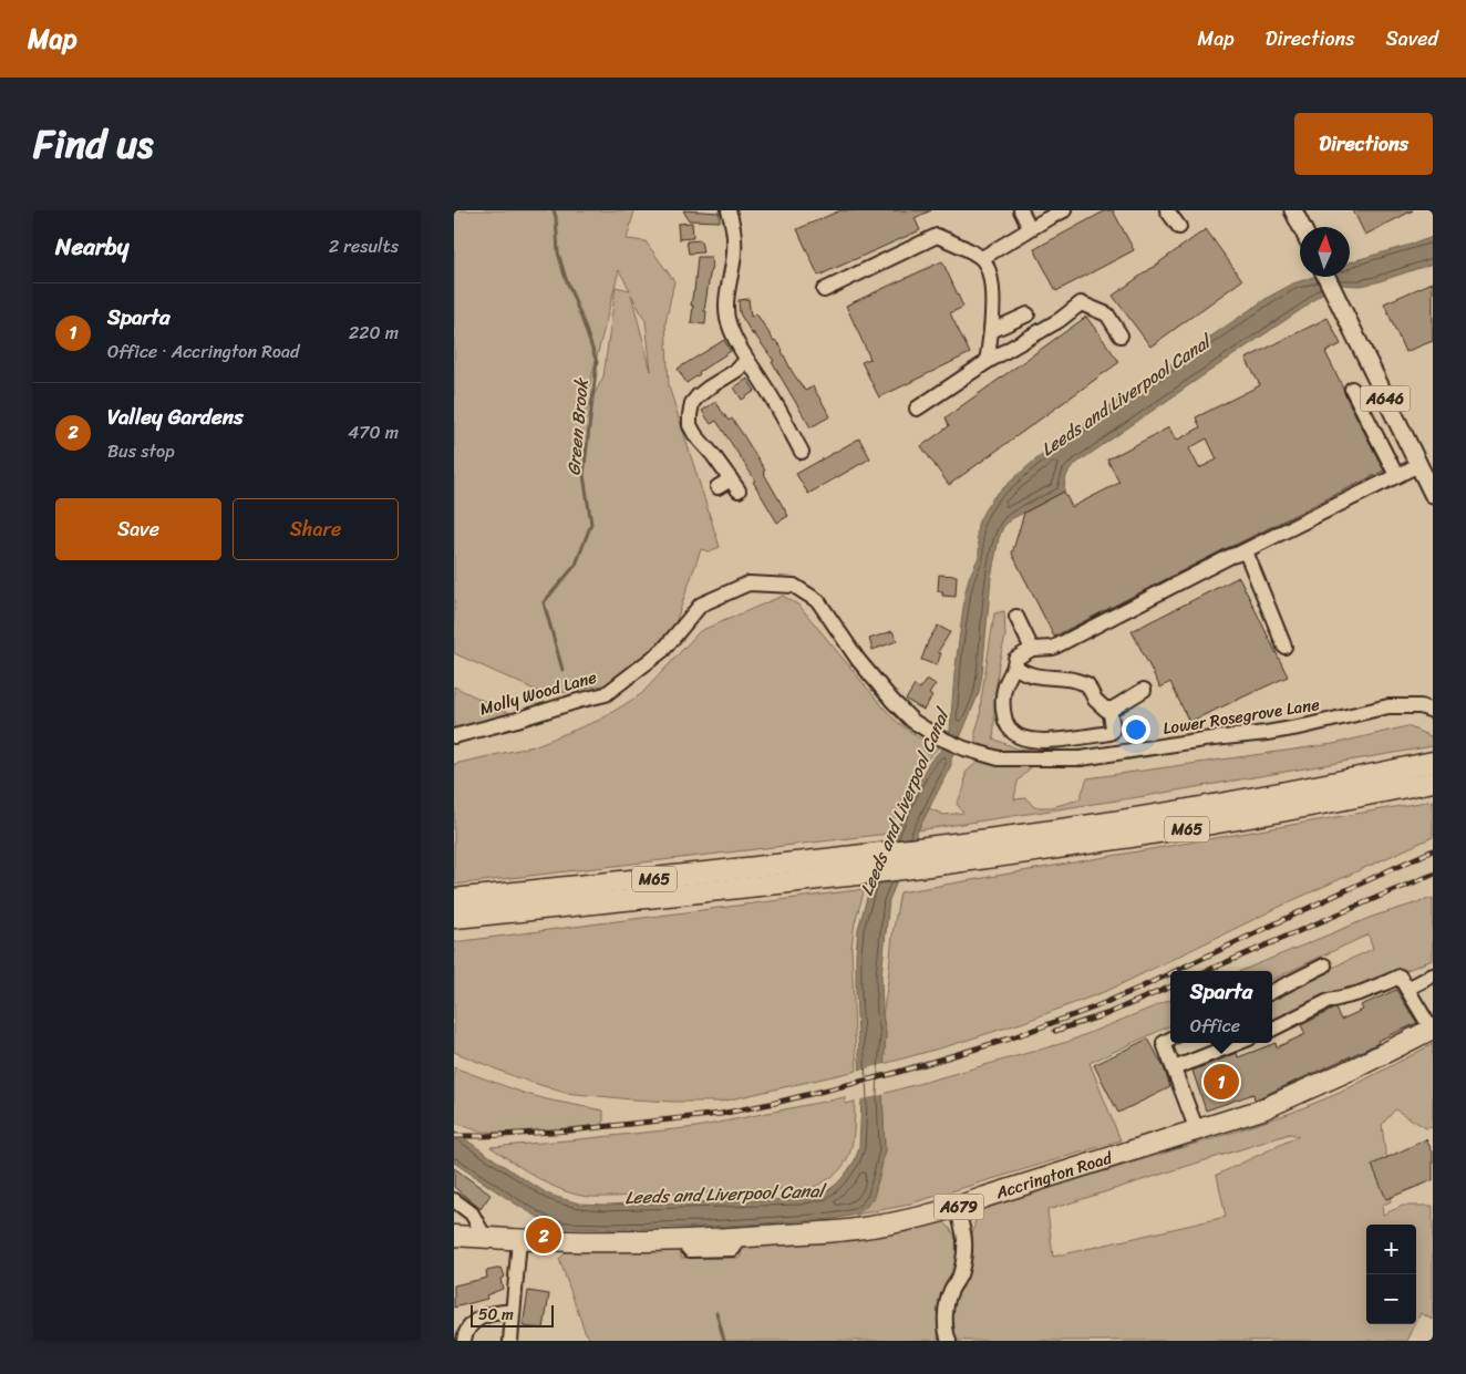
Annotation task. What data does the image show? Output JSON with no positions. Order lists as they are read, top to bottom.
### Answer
{
  "streets": {
    "highway": ["M65", "Accrington Road", "A679"],
    "main road": ["A646"],
    "street": ["Molly Wood Lane", "Lower Rosegrove Lane"]
  },
  "crossings": [
    ["Molly Wood Lane", "Lower Rosegrove Lane"]
  ],
  "water": ["Leeds and Liverpool Canal", "Green Brook"],
  "scale_bar": "50 m",
  "north": "top",
  "page": {
    "header": "Map",
    "nav": ["Map", "Directions", "Saved"],
    "title": "Find us",
    "buttons": [
      "Directions",
      ["Save", "Share"]
    ],
    "heading": ["Nearby", "2 results"],
    "list": [
      {
        "mark": "1",
        "name": "Sparta",
        "note": "Office · Accrington Road",
        "value": "220 m"
      },
      {
        "mark": "2",
        "name": "Valley Gardens",
        "note": "Bus stop",
        "value": "470 m"
      }
    ],
    "popup": ["Sparta", "Office"],
    "pins": ["1", "2"],
    "map_buttons": ["+", "−"],
    "scale": "50 m"
  }
}
